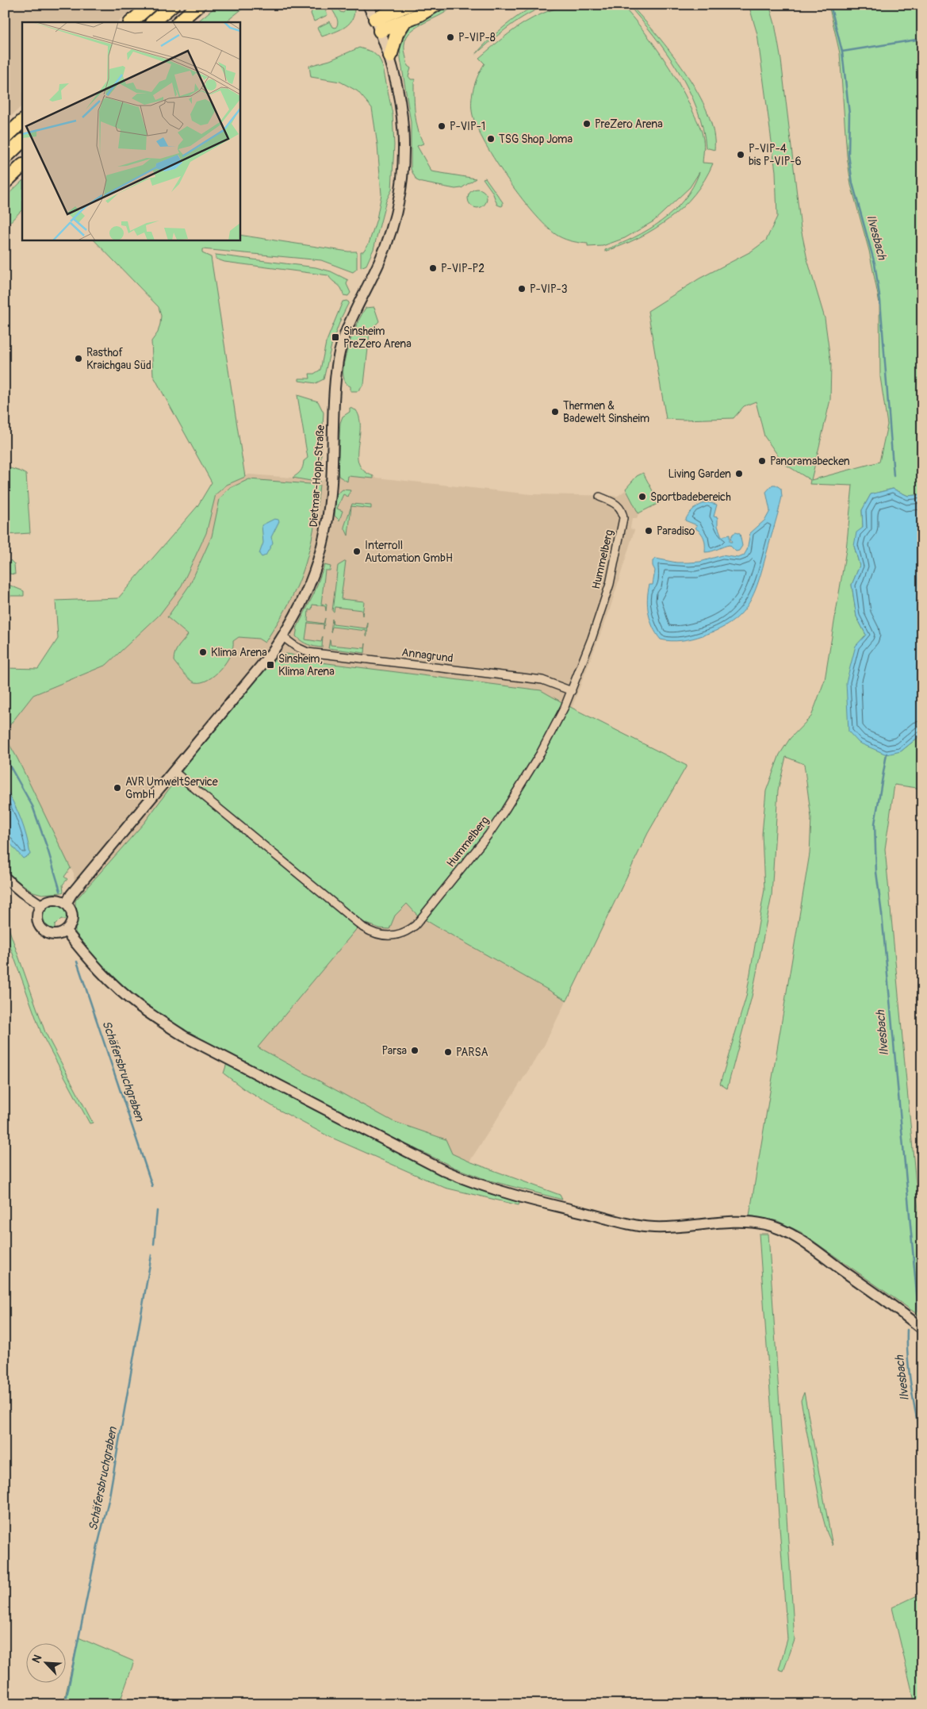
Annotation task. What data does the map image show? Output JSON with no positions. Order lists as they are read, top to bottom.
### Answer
{
  "streets": {
    "main road": ["Dietmar-Hopp-Straße"],
    "street": ["Hummelberg", "Annagrund"]
  },
  "crossings": [
    ["Dietmar-Hopp-Straße", "Hummelberg"],
    ["Dietmar-Hopp-Straße", "Annagrund"],
    ["Hummelberg", "Annagrund"]
  ],
  "water": ["Ilvesbach", "Schäfersbruchgraben"],
  "places": {
    "other": [
      "P-VIP-8",
      "PreZero Arena",
      "P-VIP-1",
      "TSG Shop Joma",
      "P-VIP-4 bis P-VIP-6",
      "P-VIP-P2",
      "P-VIP-3",
      "Rasthof Kraichgau Süd",
      "Thermen & Badewelt Sinsheim",
      "Panoramabecken",
      "Living Garden",
      "Sportbadebereich",
      "Paradiso",
      "Interroll Automation GmbH",
      "Klima Arena",
      "AVR UmweltService GmbH",
      "Parsa",
      "PARSA"
    ],
    "transit": ["Sinsheim PreZero Arena", "Sinsheim, Klima Arena"]
  },
  "north": "top left"
}
